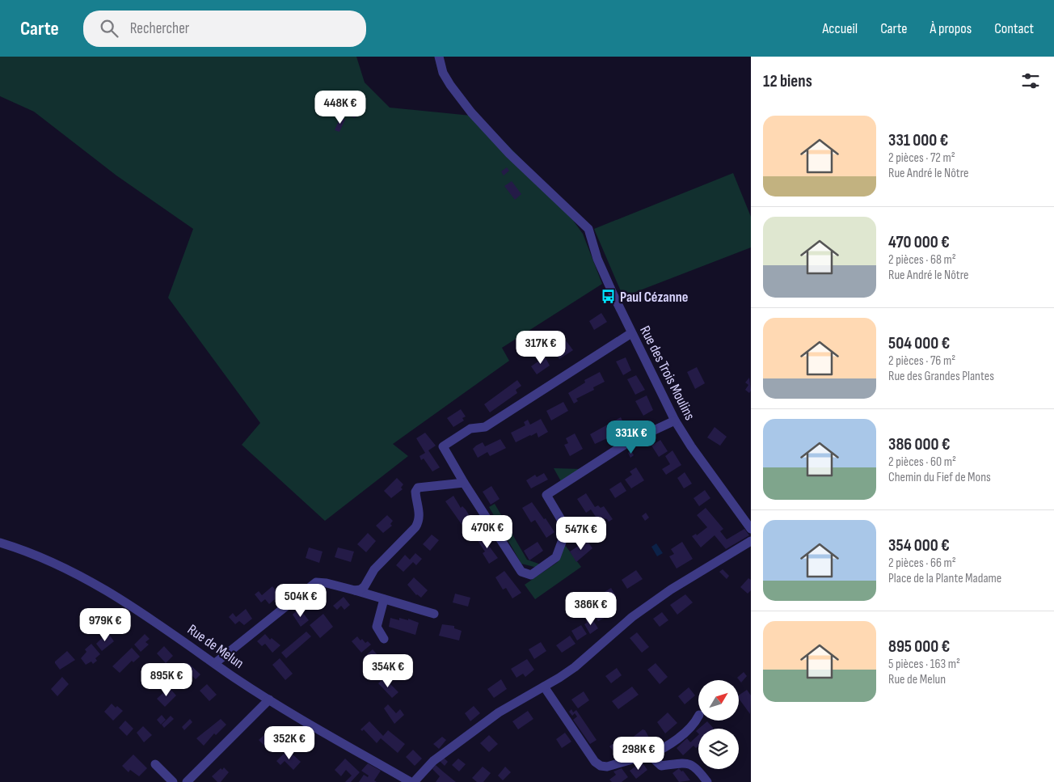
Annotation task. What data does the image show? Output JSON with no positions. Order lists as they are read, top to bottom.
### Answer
{
  "streets": {
    "street": ["Rue des Trois Moulins", "Rue de Melun"]
  },
  "places": {
    "bus stop": ["Paul Cézanne"]
  },
  "north": "top right",
  "page": {
    "header": "Carte",
    "search": "Rechercher",
    "nav": [
      "Accueil",
      "Carte",
      "À propos",
      "Contact"
    ],
    "heading": "12 biens",
    "price": [
      "448K €",
      "317K €",
      "331K €",
      "470K €",
      "547K €",
      "504K €",
      "386K €",
      "979K €",
      "354K €",
      "895K €",
      "352K €",
      "298K €"
    ],
    "list": [
      {
        "name": "331 000 €",
        "note": "2 pièces · 72 m² · Rue André le Nôtre"
      },
      {
        "name": "470 000 €",
        "note": "2 pièces · 68 m² · Rue André le Nôtre"
      },
      {
        "name": "504 000 €",
        "note": "2 pièces · 76 m² · Rue des Grandes Plantes"
      },
      {
        "name": "386 000 €",
        "note": "2 pièces · 60 m² · Chemin du Fief de Mons"
      },
      {
        "name": "354 000 €",
        "note": "2 pièces · 66 m² · Place de la Plante Madame"
      },
      {
        "name": "895 000 €",
        "note": "5 pièces · 163 m² · Rue de Melun"
      }
    ]
  }
}
